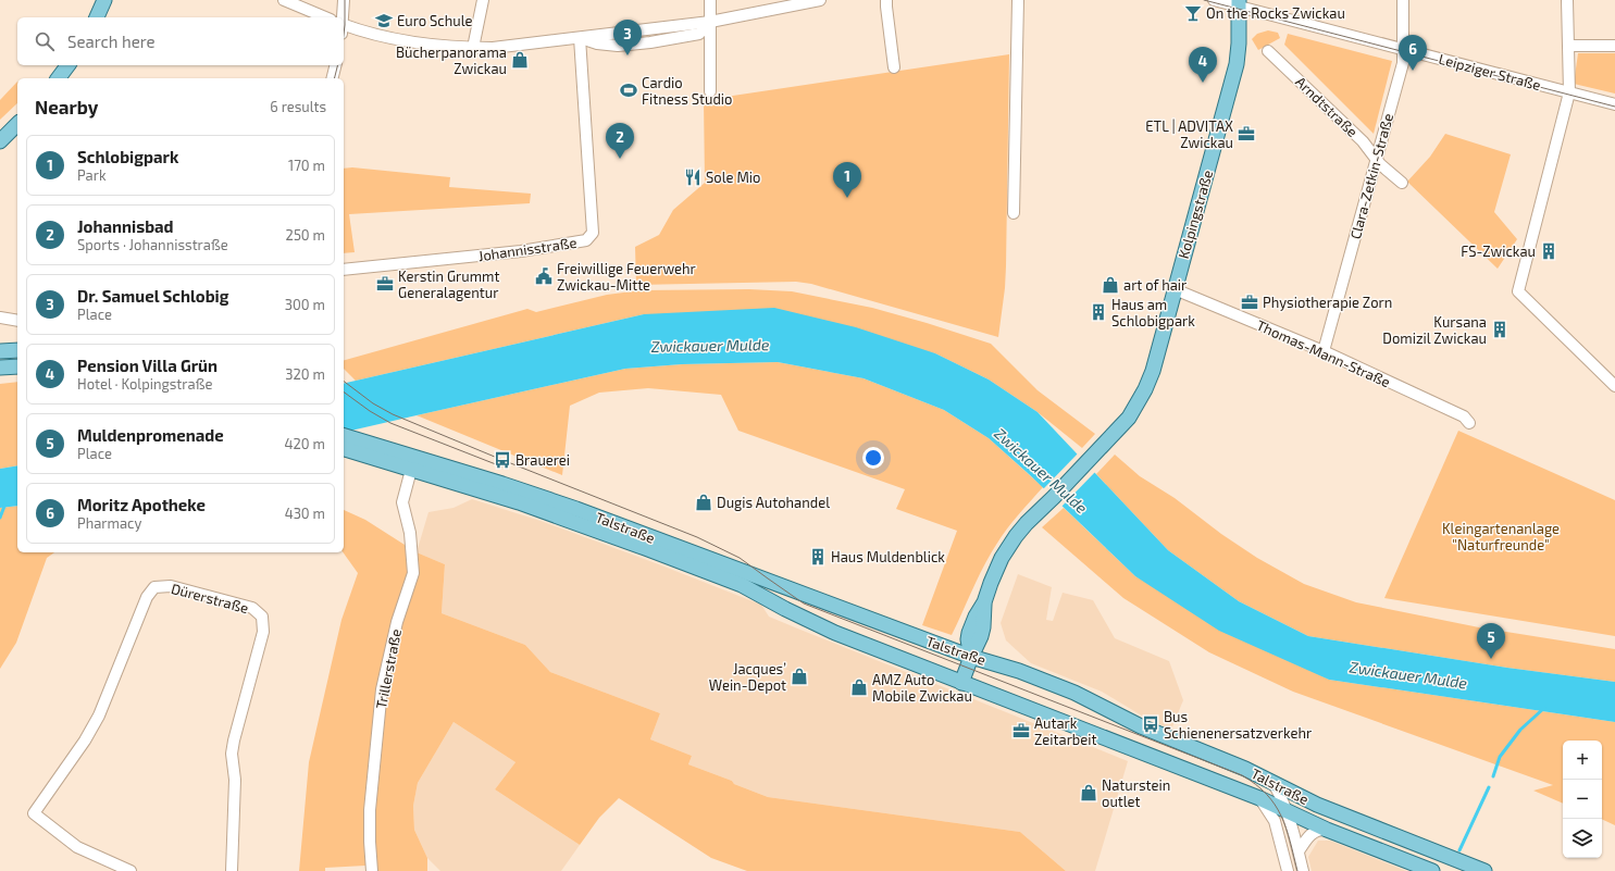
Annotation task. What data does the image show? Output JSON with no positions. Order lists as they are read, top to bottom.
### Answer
{
  "streets": {
    "main road": ["Kolpingstraße", "Talstraße"],
    "street": [
      "Leipziger Straße",
      "Arndtstraße",
      "Clara-Zetkin-Straße",
      "Johannisstraße",
      "Thomas-Mann-Straße",
      "Dürerstraße",
      "Trillerstraße"
    ]
  },
  "crossings": [
    ["Leipziger Straße", "Clara-Zetkin-Straße"],
    ["Leipziger Straße", "Kolpingstraße"],
    ["Arndtstraße", "Clara-Zetkin-Straße"],
    ["Clara-Zetkin-Straße", "Thomas-Mann-Straße"],
    ["Kolpingstraße", "Thomas-Mann-Straße"],
    ["Kolpingstraße", "Talstraße"],
    ["Talstraße", "Trillerstraße"]
  ],
  "water": ["Zwickauer Mulde"],
  "parks": ["Kleingartenanlage \"Naturfreunde\""],
  "places": {
    "bar": ["On the Rocks Zwickau"],
    "school or university": ["Euro Schule"],
    "shop": [
      "Bücherpanorama Zwickau",
      "art of hair",
      "Dugis Autohandel",
      "Jacques’ Wein-Depot",
      "AMZ Auto Mobile Zwickau",
      "Naturstein outlet"
    ],
    "sports": ["Cardio Fitness Studio"],
    "office": [
      "ETL | ADVITAX Zwickau",
      "Kerstin Grummt Generalagentur",
      "Physiotherapie Zorn",
      "Autark Zeitarbeit"
    ],
    "restaurant": ["Sole Mio"],
    "building": [
      "FS-Zwickau",
      "Haus am Schlobigpark",
      "Kursana Domizil Zwickau",
      "Haus Muldenblick"
    ],
    "public building": ["Freiwillige Feuerwehr Zwickau-Mitte"],
    "bus stop": ["Brauerei", "Bus Schienenersatzverkehr"]
  },
  "page": {
    "search": "Search here",
    "pins": [
      "3",
      "6",
      "4",
      "2",
      "1",
      "5"
    ],
    "heading": ["Nearby", "6 results"],
    "list": [
      {
        "mark": "1",
        "name": "Schlobigpark",
        "note": "Park",
        "value": "170 m"
      },
      {
        "mark": "2",
        "name": "Johannisbad",
        "note": "Sports · Johannisstraße",
        "value": "250 m"
      },
      {
        "mark": "3",
        "name": "Dr. Samuel Schlobig",
        "note": "Place",
        "value": "300 m"
      },
      {
        "mark": "4",
        "name": "Pension Villa Grün",
        "note": "Hotel · Kolpingstraße",
        "value": "320 m"
      },
      {
        "mark": "5",
        "name": "Muldenpromenade",
        "note": "Place",
        "value": "420 m"
      },
      {
        "mark": "6",
        "name": "Moritz Apotheke",
        "note": "Pharmacy",
        "value": "430 m"
      }
    ],
    "map_buttons": ["+", "−"]
  }
}
